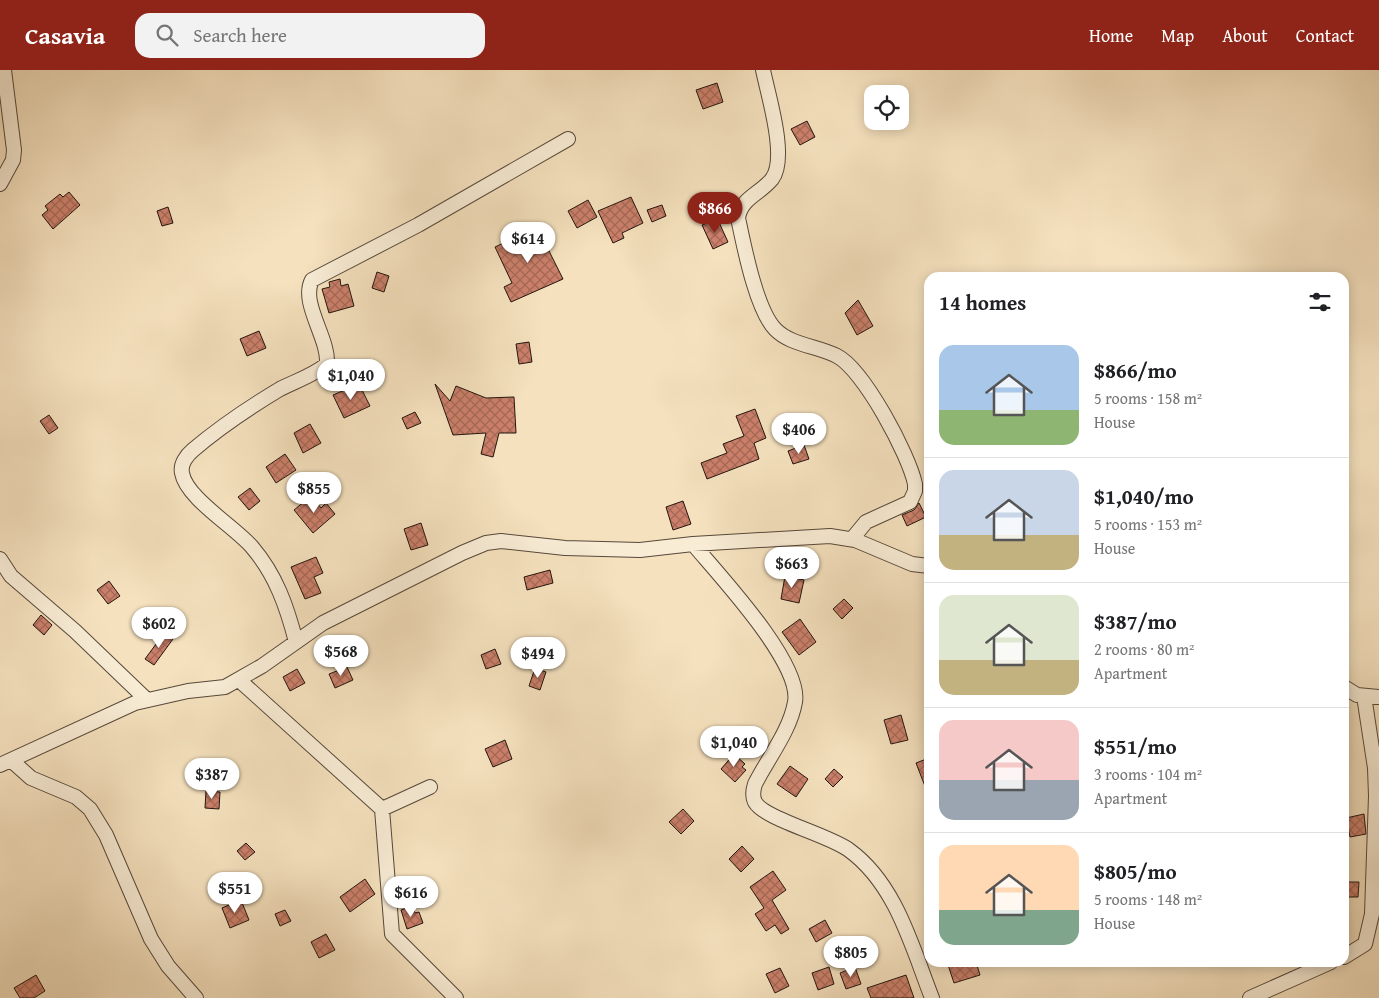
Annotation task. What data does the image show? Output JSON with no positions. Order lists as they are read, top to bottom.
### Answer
{
  "page": {
    "header": "Casavia",
    "search": "Search here",
    "nav": [
      "Home",
      "Map",
      "About",
      "Contact"
    ],
    "price": [
      "$866",
      "$614",
      "$1,040",
      "$406",
      "$855",
      "$663",
      "$602",
      "$568",
      "$494",
      "$1,040",
      "$387",
      "$551",
      "$616",
      "$805"
    ],
    "heading": "14 homes",
    "list": [
      {
        "name": "$866/mo",
        "note": "5 rooms · 158 m² · House"
      },
      {
        "name": "$1,040/mo",
        "note": "5 rooms · 153 m² · House"
      },
      {
        "name": "$387/mo",
        "note": "2 rooms · 80 m² · Apartment"
      },
      {
        "name": "$551/mo",
        "note": "3 rooms · 104 m² · Apartment"
      },
      {
        "name": "$805/mo",
        "note": "5 rooms · 148 m² · House"
      }
    ]
  }
}
